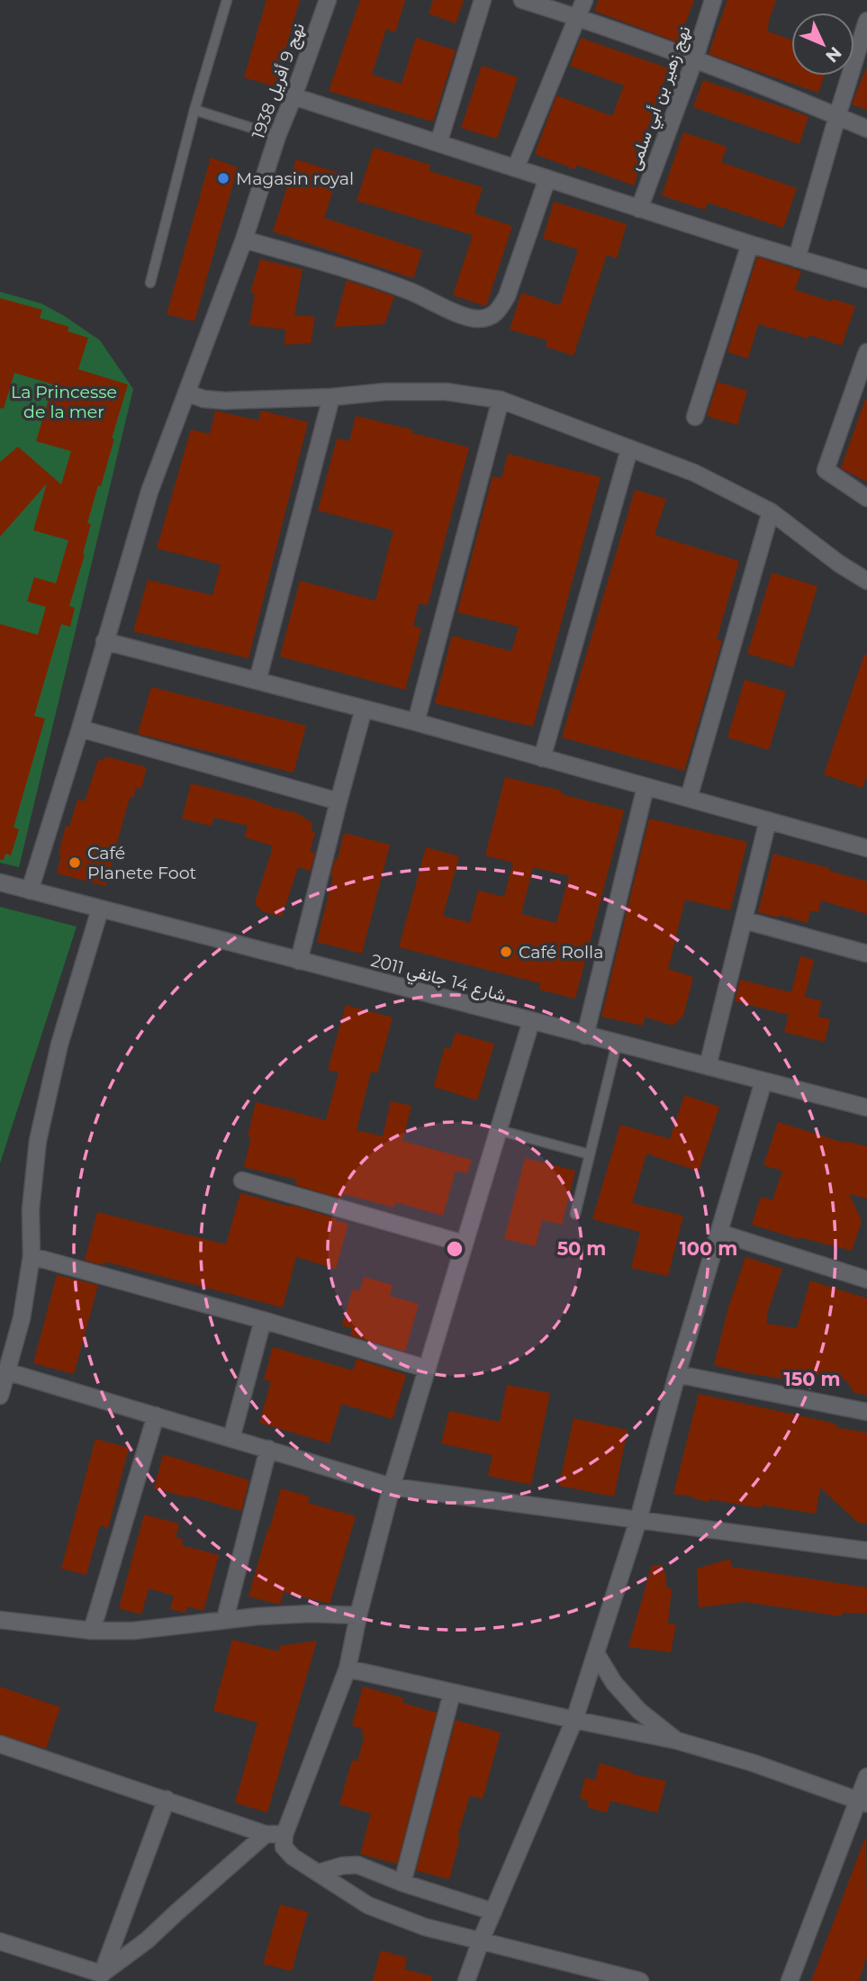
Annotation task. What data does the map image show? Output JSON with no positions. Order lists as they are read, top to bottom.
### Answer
{
  "streets": {
    "street": ["نهج 9 أفريل 1938", "نهج زهير بن أبي سلمى", "شارع 14 جانفي 2011"]
  },
  "crossings": [
    ["نهج 9 أفريل 1938", "شارع 14 جانفي 2011"]
  ],
  "parks": ["La Princesse de la mer"],
  "places": ["Magasin royal", "Café Planete Foot", "Café Rolla"],
  "north": "bottom right",
  "rings": ["50 m", "100 m", "150 m"]
}
